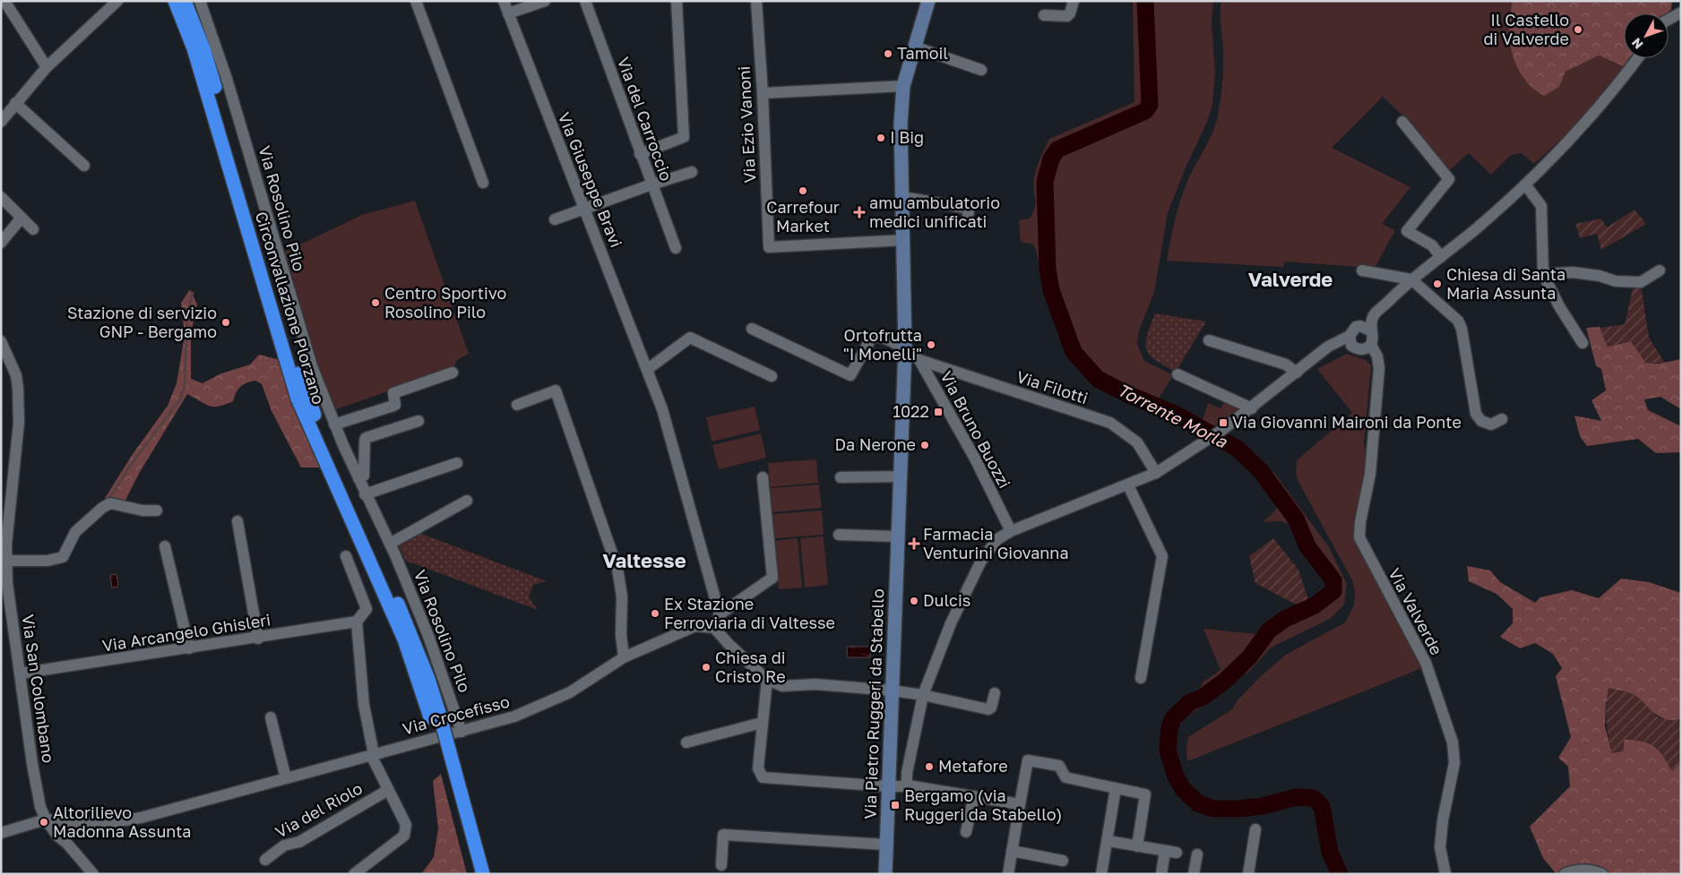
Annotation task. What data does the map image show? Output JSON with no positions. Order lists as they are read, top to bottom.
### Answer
{
  "streets": {
    "highway": ["Circonvallazione Plorzano"],
    "street": [
      "Via del Carroccio",
      "Via Ezio Vanoni",
      "Via Giuseppe Bravi",
      "Via Rosolino Pilo",
      "Via Filotti",
      "Via Bruno Buozzi",
      "Via Valverde",
      "Via Arcangelo Ghisleri",
      "Via San Colombano",
      "Via Pietro Ruggeri da Stabello",
      "Via Crocefisso",
      "Via del Riolo"
    ]
  },
  "crossings": [
    ["Via Ezio Vanoni", "Via Pietro Ruggeri da Stabello"],
    ["Via Rosolino Pilo", "Via Crocefisso"],
    ["Via Filotti", "Via Bruno Buozzi"],
    ["Via Bruno Buozzi", "Via Pietro Ruggeri da Stabello"],
    ["Via Arcangelo Ghisleri", "Via San Colombano"],
    ["Via San Colombano", "Via Crocefisso"],
    ["Via Crocefisso", "Via del Riolo"]
  ],
  "districts": ["Valverde", "Valtesse"],
  "water": ["Torrente Morla"],
  "places": {
    "other": [
      "Il Castello di Valverde",
      "Tamoil",
      "I Big",
      "Carrefour Market",
      "Chiesa di Santa Maria Assunta",
      "Centro Sportivo Rosolino Pilo",
      "Stazione di servizio GNP - Bergamo",
      "Ortofrutta \"I Monelli\"",
      "Da Nerone",
      "Dulcis",
      "Ex Stazione Ferroviaria di Valtesse",
      "Chiesa di Cristo Re",
      "Metafore",
      "Altorilievo Madonna Assunta"
    ],
    "health": ["amu ambulatorio medici unificati", "Farmacia Venturini Giovanna"],
    "transit": ["1022", "Via Giovanni Maironi da Ponte", "Bergamo (via Ruggeri da Stabello)"]
  },
  "north": "bottom left"
}
